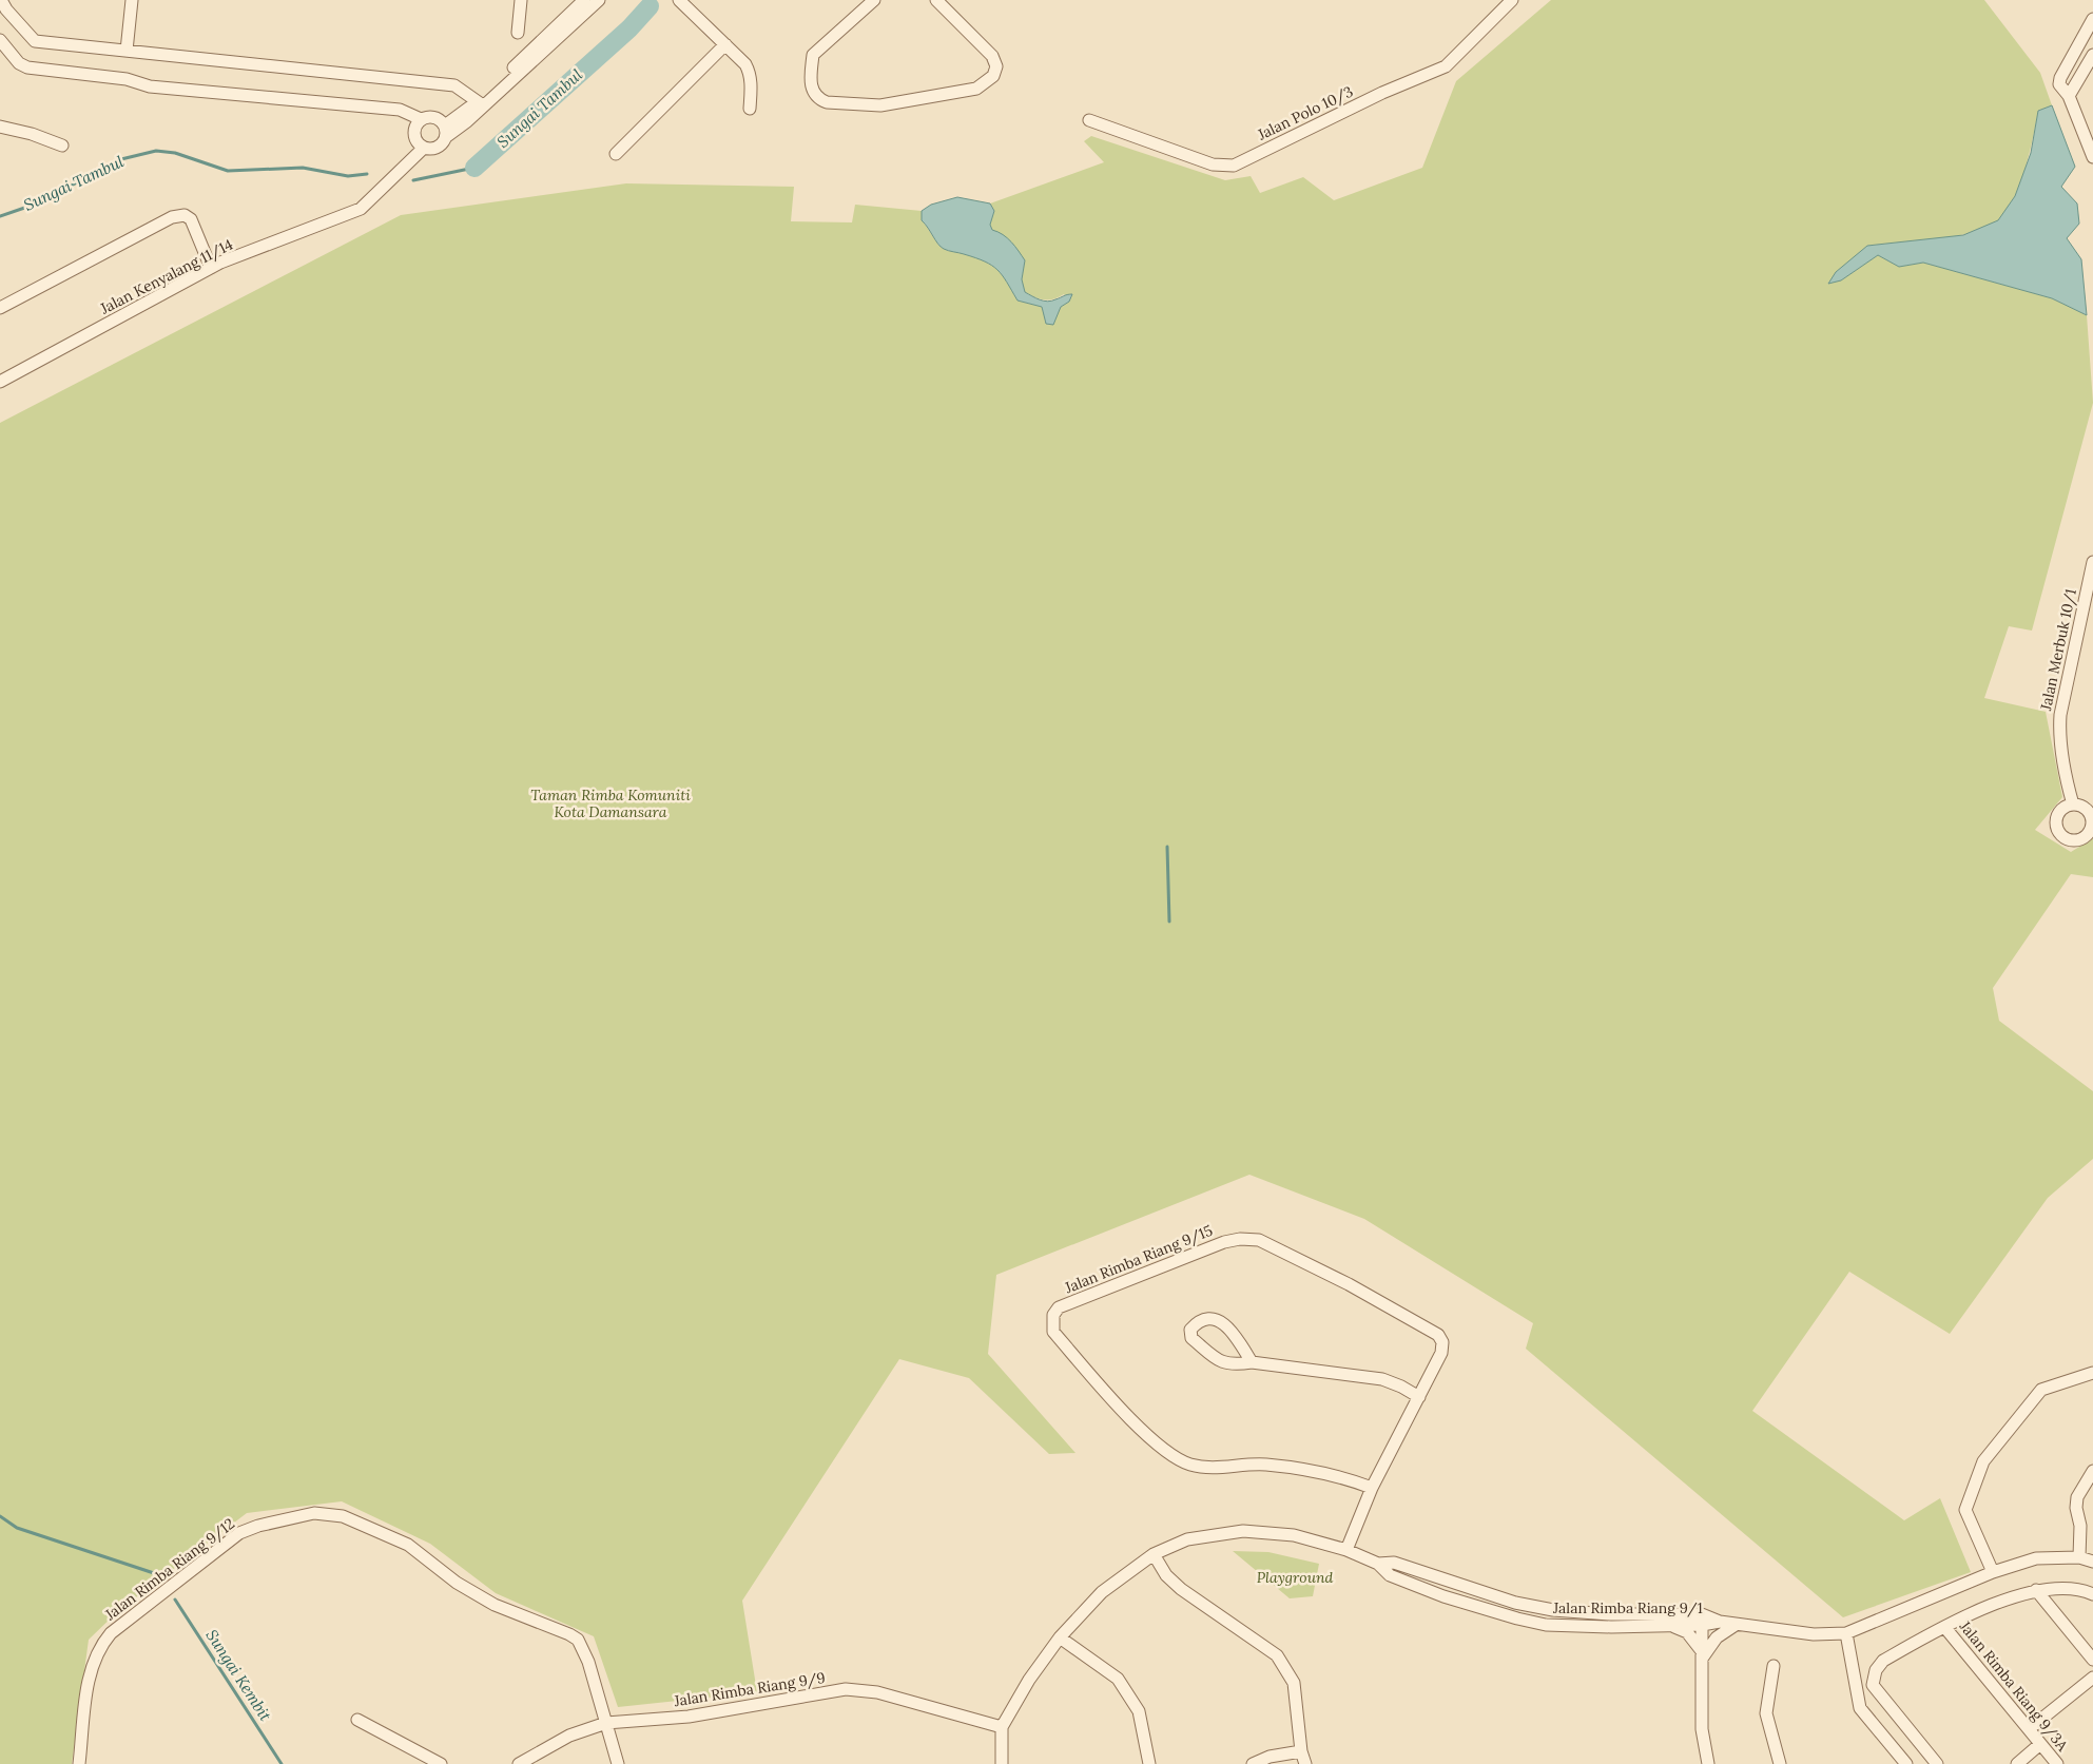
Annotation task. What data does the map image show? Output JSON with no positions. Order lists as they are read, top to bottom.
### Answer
{
  "streets": {
    "street": [
      "Jalan Polo 10/3",
      "Jalan Kenyalang 11/14",
      "Jalan Merbuk 10/1",
      "Jalan Rimba Riang 9/15",
      "Jalan Rimba Riang 9/12",
      "Jalan Rimba Riang 9/1",
      "Jalan Rimba Riang 9/3A",
      "Jalan Rimba Riang 9/9"
    ]
  },
  "crossings": [
    ["Jalan Rimba Riang 9/15", "Jalan Rimba Riang 9/1"],
    ["Jalan Rimba Riang 9/12", "Jalan Rimba Riang 9/9"],
    ["Jalan Rimba Riang 9/1", "Jalan Rimba Riang 9/9"]
  ],
  "water": ["Sungai Tambul", "Sungai Kembit"],
  "parks": ["Taman Rimba Komuniti Kota Damansara", "Playground"]
}
